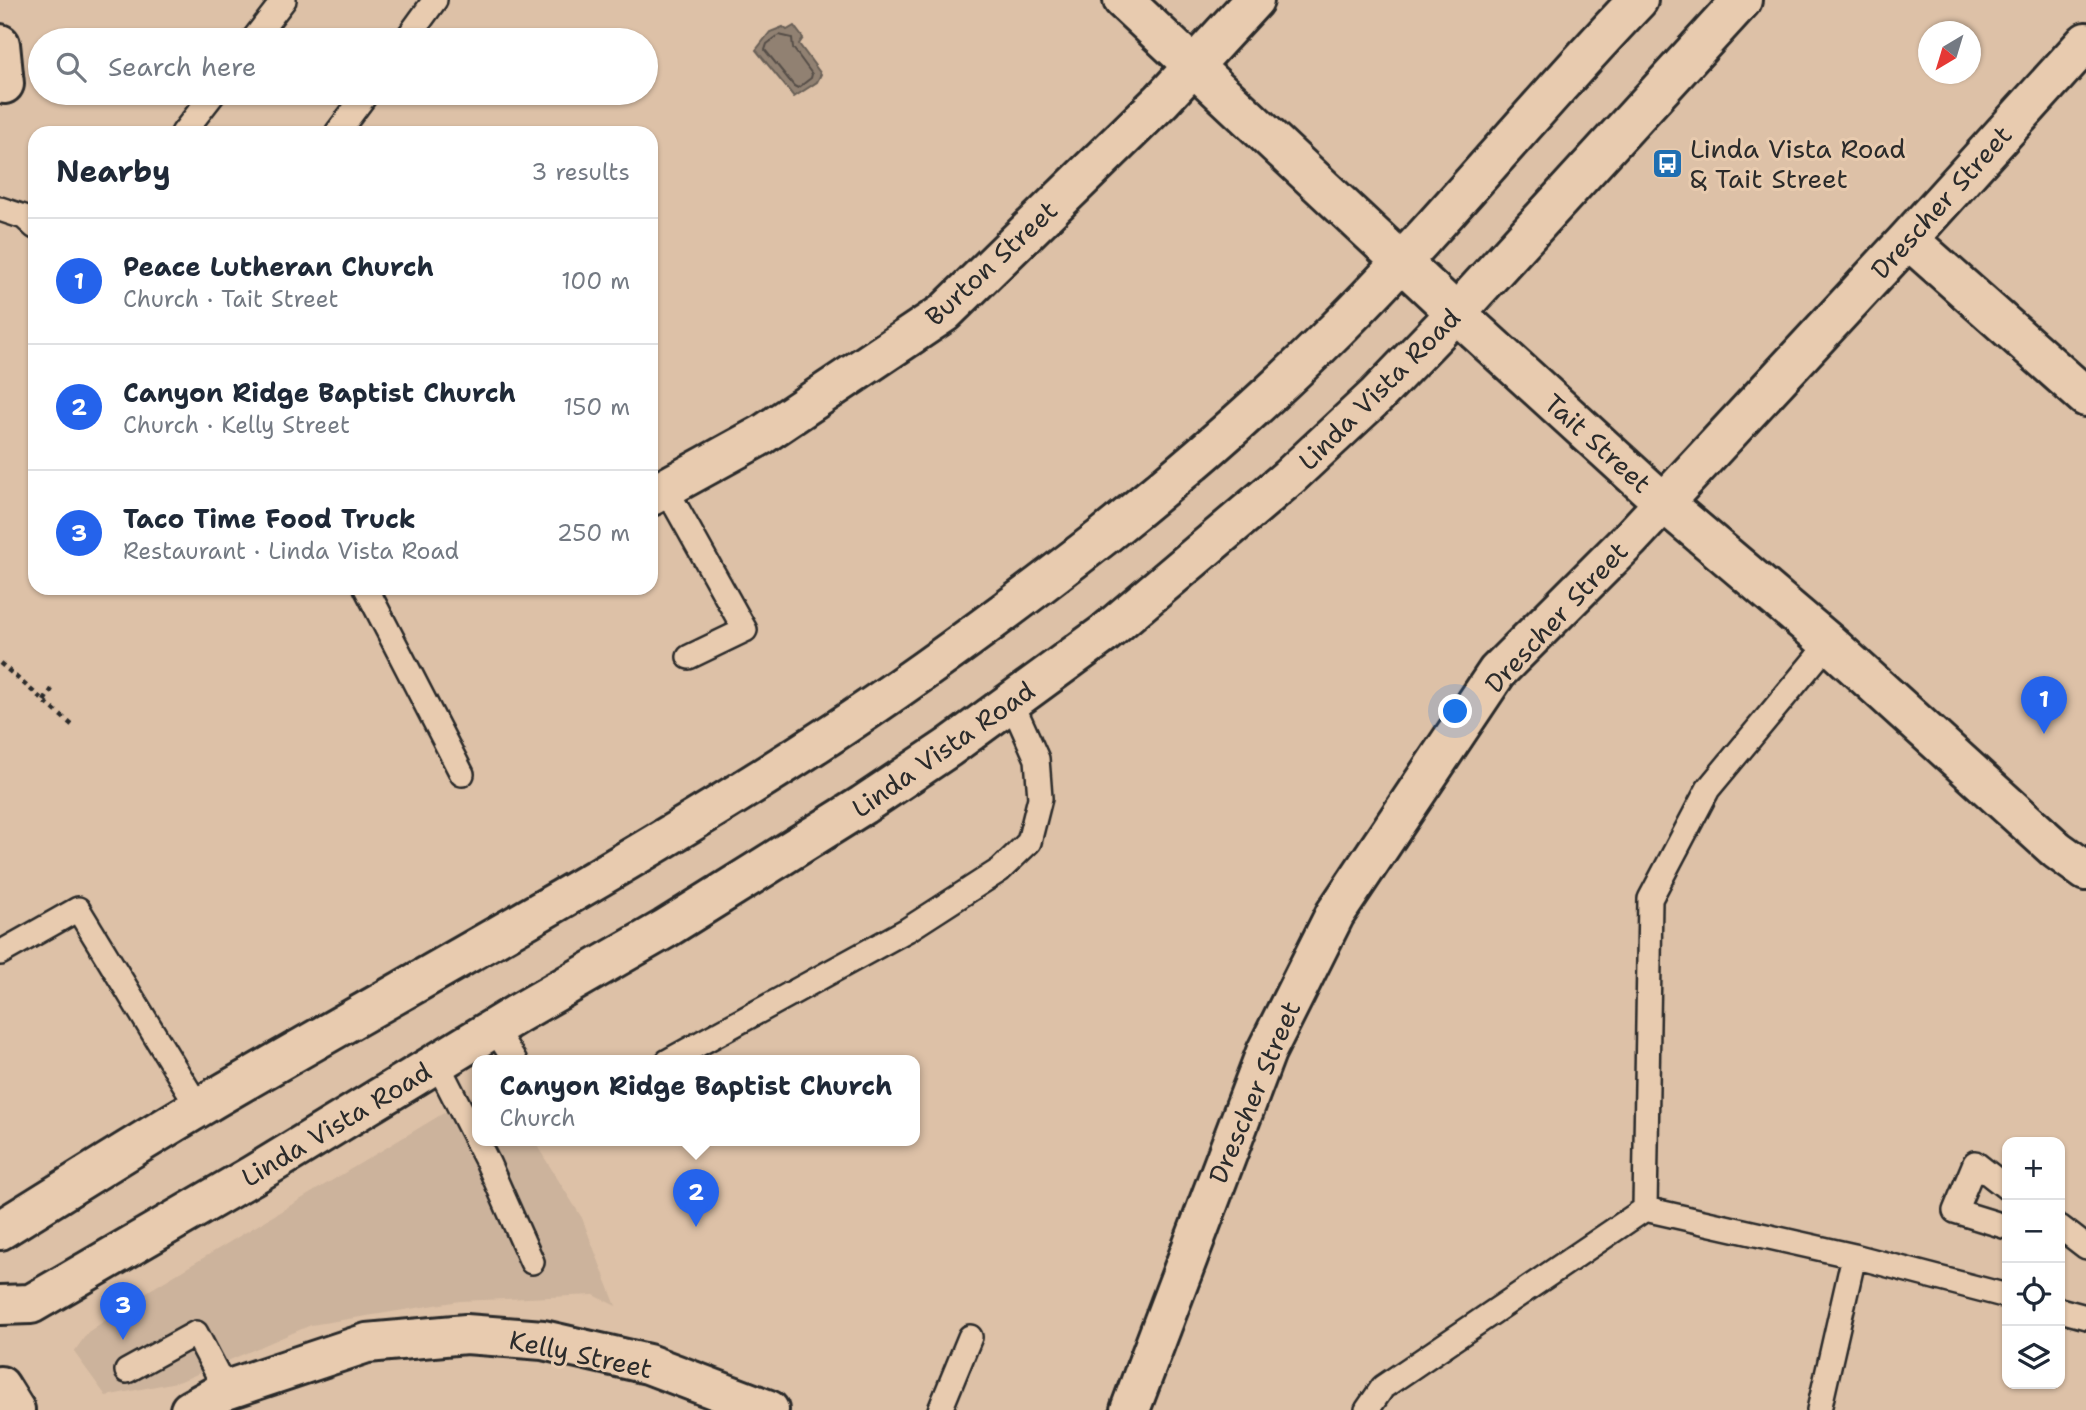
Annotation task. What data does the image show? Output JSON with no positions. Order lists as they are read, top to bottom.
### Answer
{
  "streets": {
    "street": [
      "Drescher Street",
      "Burton Street",
      "Linda Vista Road",
      "Tait Street",
      "Kelly Street"
    ]
  },
  "crossings": [
    ["Drescher Street", "Tait Street"],
    ["Burton Street", "Tait Street"],
    ["Linda Vista Road", "Tait Street"]
  ],
  "places": {
    "bus stop": ["Linda Vista Road & Tait Street"]
  },
  "north": "bottom left",
  "page": {
    "search": "Search here",
    "heading": ["Nearby", "3 results"],
    "list": [
      {
        "mark": "1",
        "name": "Peace Lutheran Church",
        "note": "Church · Tait Street",
        "value": "100 m"
      },
      {
        "mark": "2",
        "name": "Canyon Ridge Baptist Church",
        "note": "Church · Kelly Street",
        "value": "150 m"
      },
      {
        "mark": "3",
        "name": "Taco Time Food Truck",
        "note": "Restaurant · Linda Vista Road",
        "value": "250 m"
      }
    ],
    "pins": ["1", "2", "3"],
    "popup": ["Canyon Ridge Baptist Church", "Church"],
    "map_buttons": ["+", "−"]
  }
}
